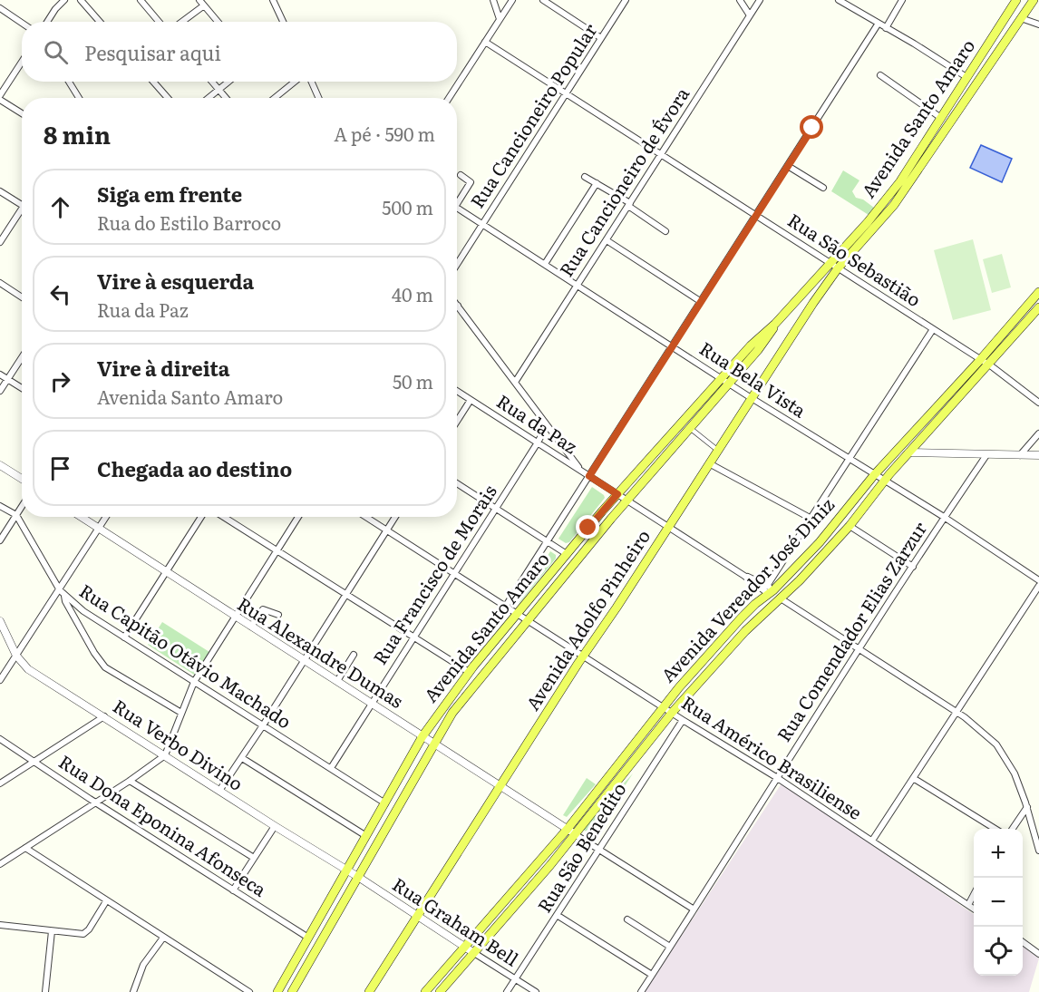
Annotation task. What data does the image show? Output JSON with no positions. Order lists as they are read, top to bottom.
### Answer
{
  "streets": {
    "main road": ["Avenida Santo Amaro", "Avenida Vereador José Diniz", "Avenida Adolfo Pinheiro"],
    "street": [
      "Rua Cancioneiro Popular",
      "Rua Cancioneiro de Évora",
      "Rua São Sebastião",
      "Rua Bela Vista",
      "Rua da Paz",
      "Rua Francisco de Morais",
      "Rua Comendador Elias Zarzur",
      "Rua Alexandre Dumas",
      "Rua Capitão Otávio Machado",
      "Rua Verbo Divino",
      "Rua Américo Brasiliense",
      "Rua Dona Eponina Afonseca",
      "Rua São Benedito",
      "Rua Graham Bell"
    ]
  },
  "crossings": [
    ["Rua Cancioneiro Popular", "Rua São Sebastião"],
    ["Rua Cancioneiro Popular", "Rua Bela Vista"],
    ["Avenida Santo Amaro", "Rua São Sebastião"],
    ["Avenida Santo Amaro", "Rua Bela Vista"],
    ["Avenida Santo Amaro", "Rua da Paz"],
    ["Avenida Santo Amaro", "Avenida Adolfo Pinheiro"],
    ["Avenida Santo Amaro", "Rua Alexandre Dumas"],
    ["Avenida Santo Amaro", "Rua Capitão Otávio Machado"],
    ["Avenida Santo Amaro", "Rua Verbo Divino"],
    ["Avenida Santo Amaro", "Rua Américo Brasiliense"],
    ["Avenida Santo Amaro", "Rua Dona Eponina Afonseca"],
    ["Avenida Santo Amaro", "Rua Graham Bell"],
    ["Rua Cancioneiro de Évora", "Rua São Sebastião"],
    ["Rua Cancioneiro de Évora", "Rua Bela Vista"],
    ["Rua São Sebastião", "Avenida Vereador José Diniz"],
    ["Rua São Sebastião", "Avenida Adolfo Pinheiro"],
    ["Rua Bela Vista", "Avenida Vereador José Diniz"],
    ["Rua Bela Vista", "Avenida Adolfo Pinheiro"],
    ["Rua Bela Vista", "Rua Comendador Elias Zarzur"],
    ["Rua da Paz", "Rua Francisco de Morais"],
    ["Rua da Paz", "Avenida Vereador José Diniz"],
    ["Rua da Paz", "Avenida Adolfo Pinheiro"],
    ["Rua Francisco de Morais", "Rua Alexandre Dumas"],
    ["Rua Francisco de Morais", "Rua Capitão Otávio Machado"],
    ["Rua Francisco de Morais", "Rua Américo Brasiliense"],
    ["Avenida Vereador José Diniz", "Rua Alexandre Dumas"],
    ["Avenida Vereador José Diniz", "Rua Américo Brasiliense"],
    ["Avenida Vereador José Diniz", "Rua Graham Bell"],
    ["Avenida Adolfo Pinheiro", "Rua Alexandre Dumas"],
    ["Avenida Adolfo Pinheiro", "Rua Américo Brasiliense"],
    ["Avenida Adolfo Pinheiro", "Rua Graham Bell"],
    ["Rua Comendador Elias Zarzur", "Rua Alexandre Dumas"],
    ["Rua Comendador Elias Zarzur", "Rua Américo Brasiliense"],
    ["Rua Alexandre Dumas", "Rua São Benedito"],
    ["Rua Verbo Divino", "Rua Graham Bell"],
    ["Rua Américo Brasiliense", "Rua São Benedito"],
    ["Rua São Benedito", "Rua Graham Bell"]
  ],
  "page": {
    "search": "Pesquisar aqui",
    "heading": ["8 min", "A pé · 590 m"],
    "list": [
      ["Siga em frente", "Rua do Estilo Barroco", "500 m"],
      ["Vire à esquerda", "Rua da Paz", "40 m"],
      ["Vire à direita", "Avenida Santo Amaro", "50 m"],
      "Chegada ao destino"
    ],
    "map_buttons": ["+", "−"]
  }
}
